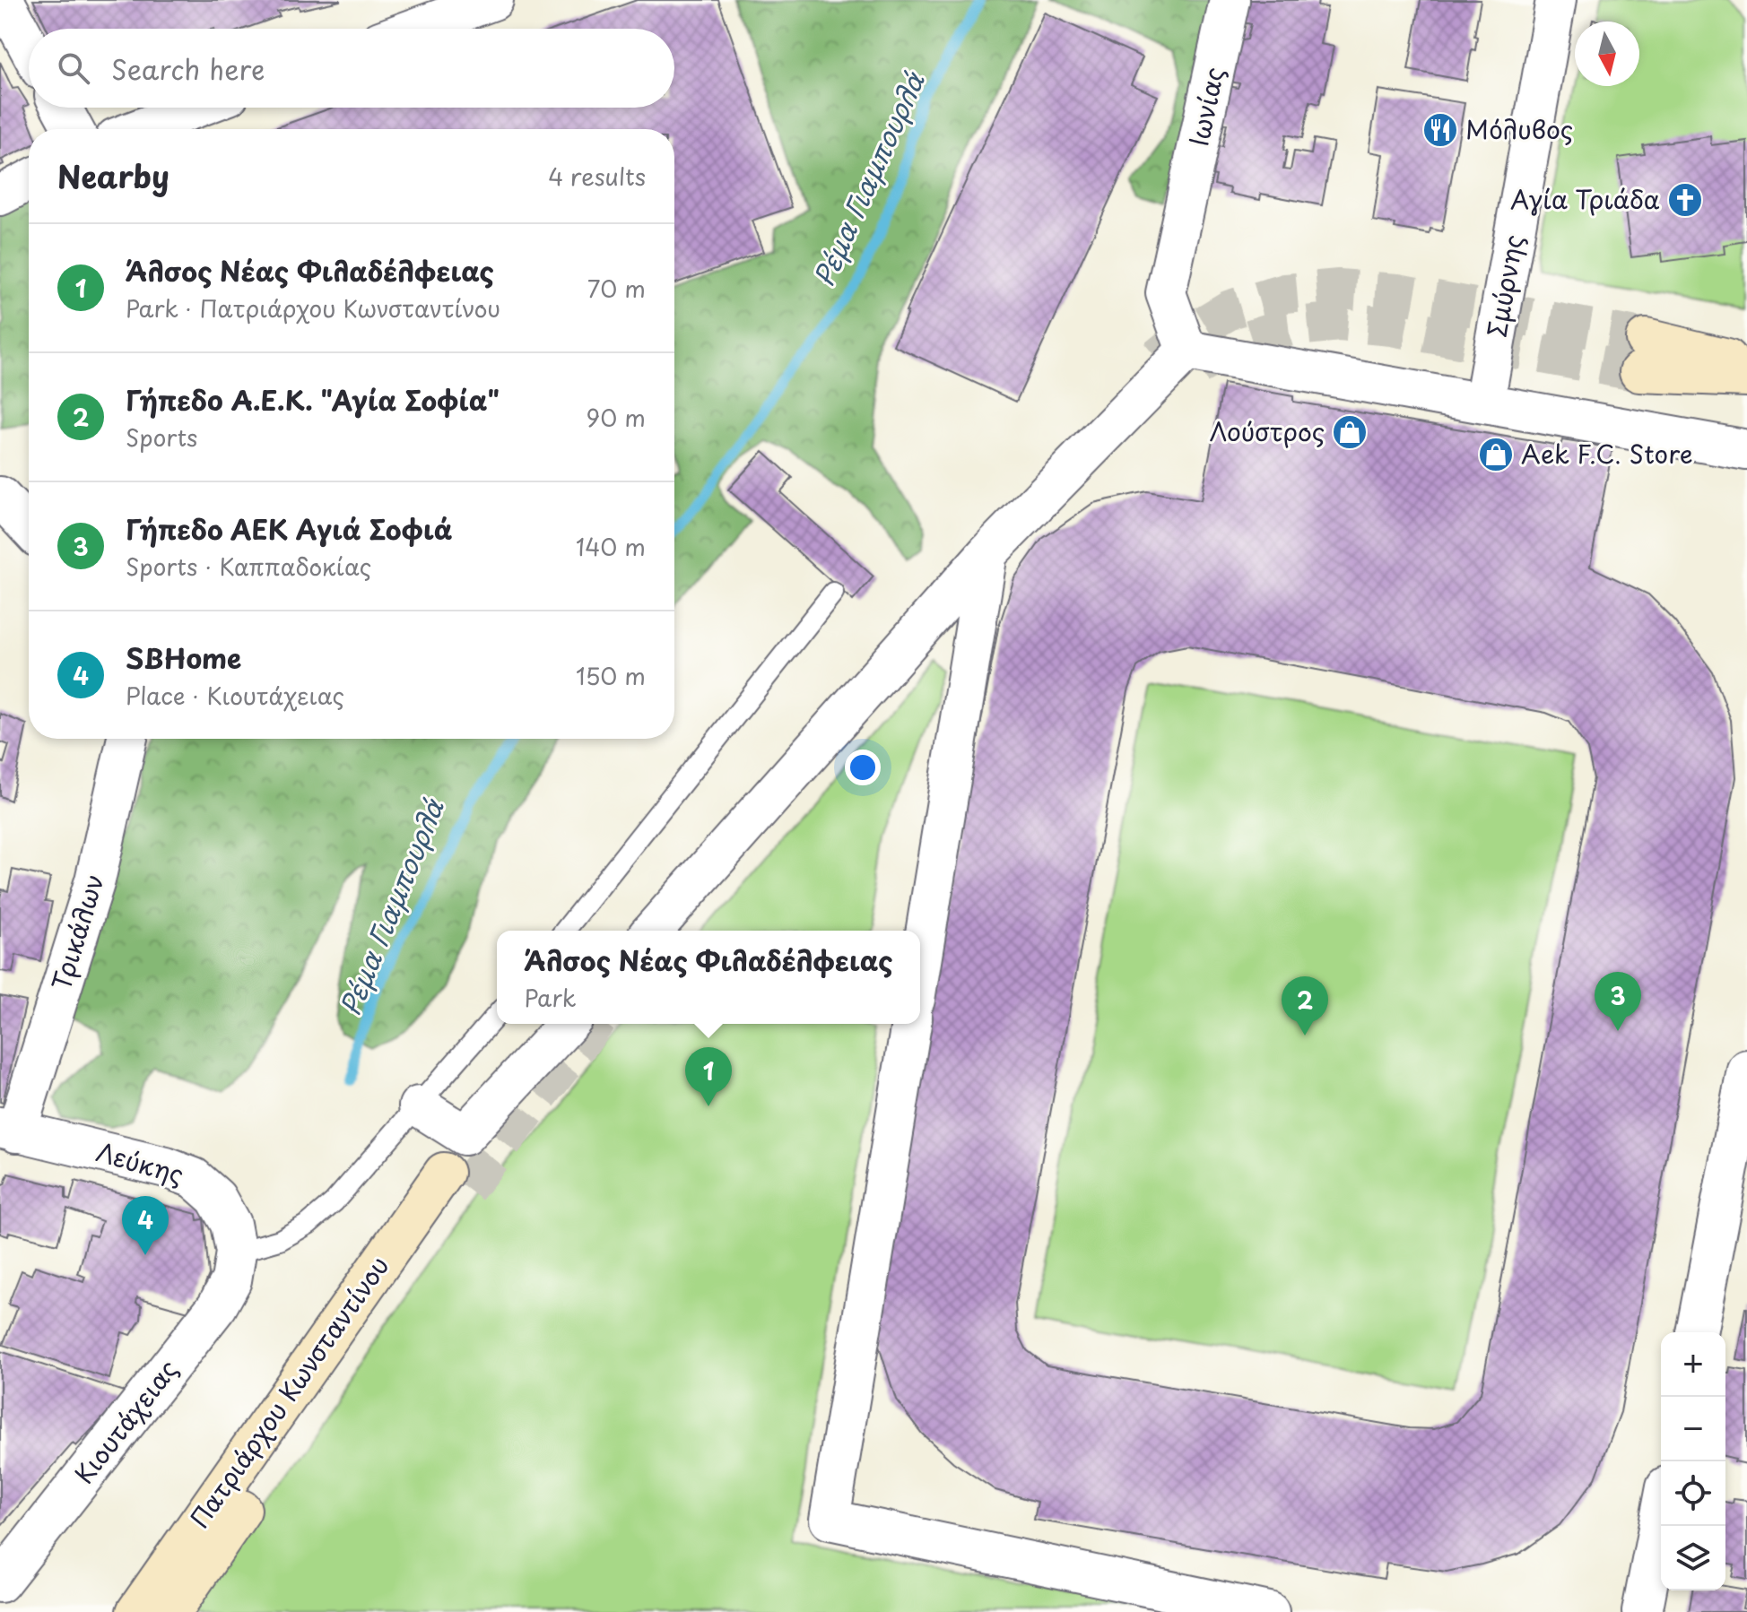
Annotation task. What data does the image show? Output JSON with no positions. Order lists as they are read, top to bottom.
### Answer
{
  "streets": {
    "main road": ["Πατριάρχου Κωνσταντίνου"],
    "street": [
      "Ιωνίας",
      "Σμύρνης",
      "Τρικάλων",
      "Λεύκης",
      "Κιουτάχειας"
    ]
  },
  "crossings": [
    ["Τρικάλων", "Λεύκης"],
    ["Λεύκης", "Κιουτάχειας"]
  ],
  "water": ["Ρέμα Γιαμπουρλά"],
  "places": {
    "restaurant": ["Μόλυβος"],
    "church": ["Αγία Τριάδα"],
    "shop": ["Λούστρος", "Aek F.C. Store"]
  },
  "north": "bottom",
  "page": {
    "search": "Search here",
    "heading": ["Nearby", "4 results"],
    "list": [
      {
        "mark": "1",
        "name": "Άλσος Νέας Φιλαδέλφειας",
        "note": "Park · Πατριάρχου Κωνσταντίνου",
        "value": "70 m"
      },
      {
        "mark": "2",
        "name": "Γήπεδο Α.Ε.Κ. \"Αγία Σοφία\"",
        "note": "Sports",
        "value": "90 m"
      },
      {
        "mark": "3",
        "name": "Γήπεδο ΑΕΚ Αγιά Σοφιά",
        "note": "Sports · Καππαδοκίας",
        "value": "140 m"
      },
      {
        "mark": "4",
        "name": "SBHome",
        "note": "Place · Κιουτάχειας",
        "value": "150 m"
      }
    ],
    "popup": ["Άλσος Νέας Φιλαδέλφειας", "Park"],
    "pins": [
      "3",
      "2",
      "1",
      "4"
    ],
    "map_buttons": ["+", "−"]
  }
}
